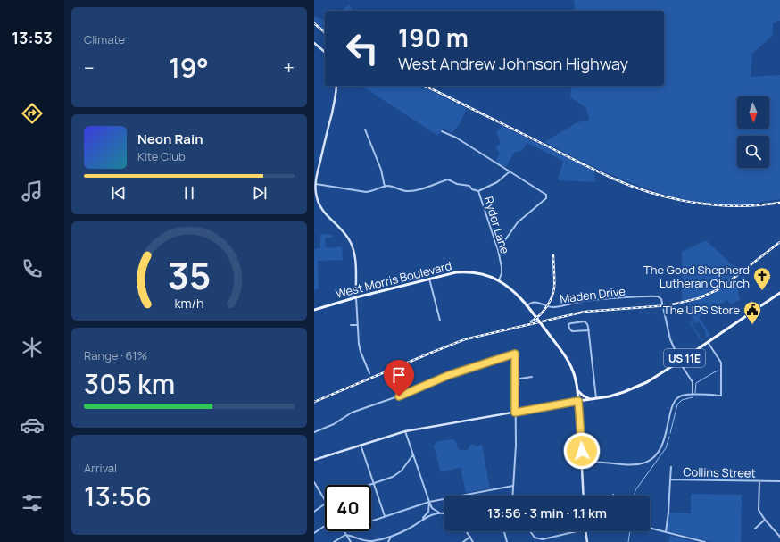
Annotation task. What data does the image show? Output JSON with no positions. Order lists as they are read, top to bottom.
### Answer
{
  "streets": {
    "main road": ["West Morris Boulevard", "US 11E"],
    "street": ["Ryder Lane", "Maden Drive", "Collins Street"]
  },
  "crossings": [
    ["Ryder Lane", "West Morris Boulevard"],
    ["West Morris Boulevard", "Maden Drive"],
    ["West Morris Boulevard", "US 11E"],
    ["Maden Drive", "US 11E"]
  ],
  "places": {
    "church": ["The Good Shepherd Lutheran Church"],
    "public building": ["The UPS Store"]
  },
  "north": "bottom",
  "page": {
    "tabs": "13:53",
    "tile": [
      "Climate",
      ["Range · 61%", "305 km"],
      ["Arrival", "13:56"]
    ],
    "turn": ["190 m", "West Andrew Johnson Highway"],
    "heat": ["−", "19°", "+"],
    "song": ["Neon Rain", "Kite Club"],
    "limit": "40",
    "trip": "13:56 · 3 min · 1.1 km",
    "gauge": ["35", "km/h"]
  }
}
